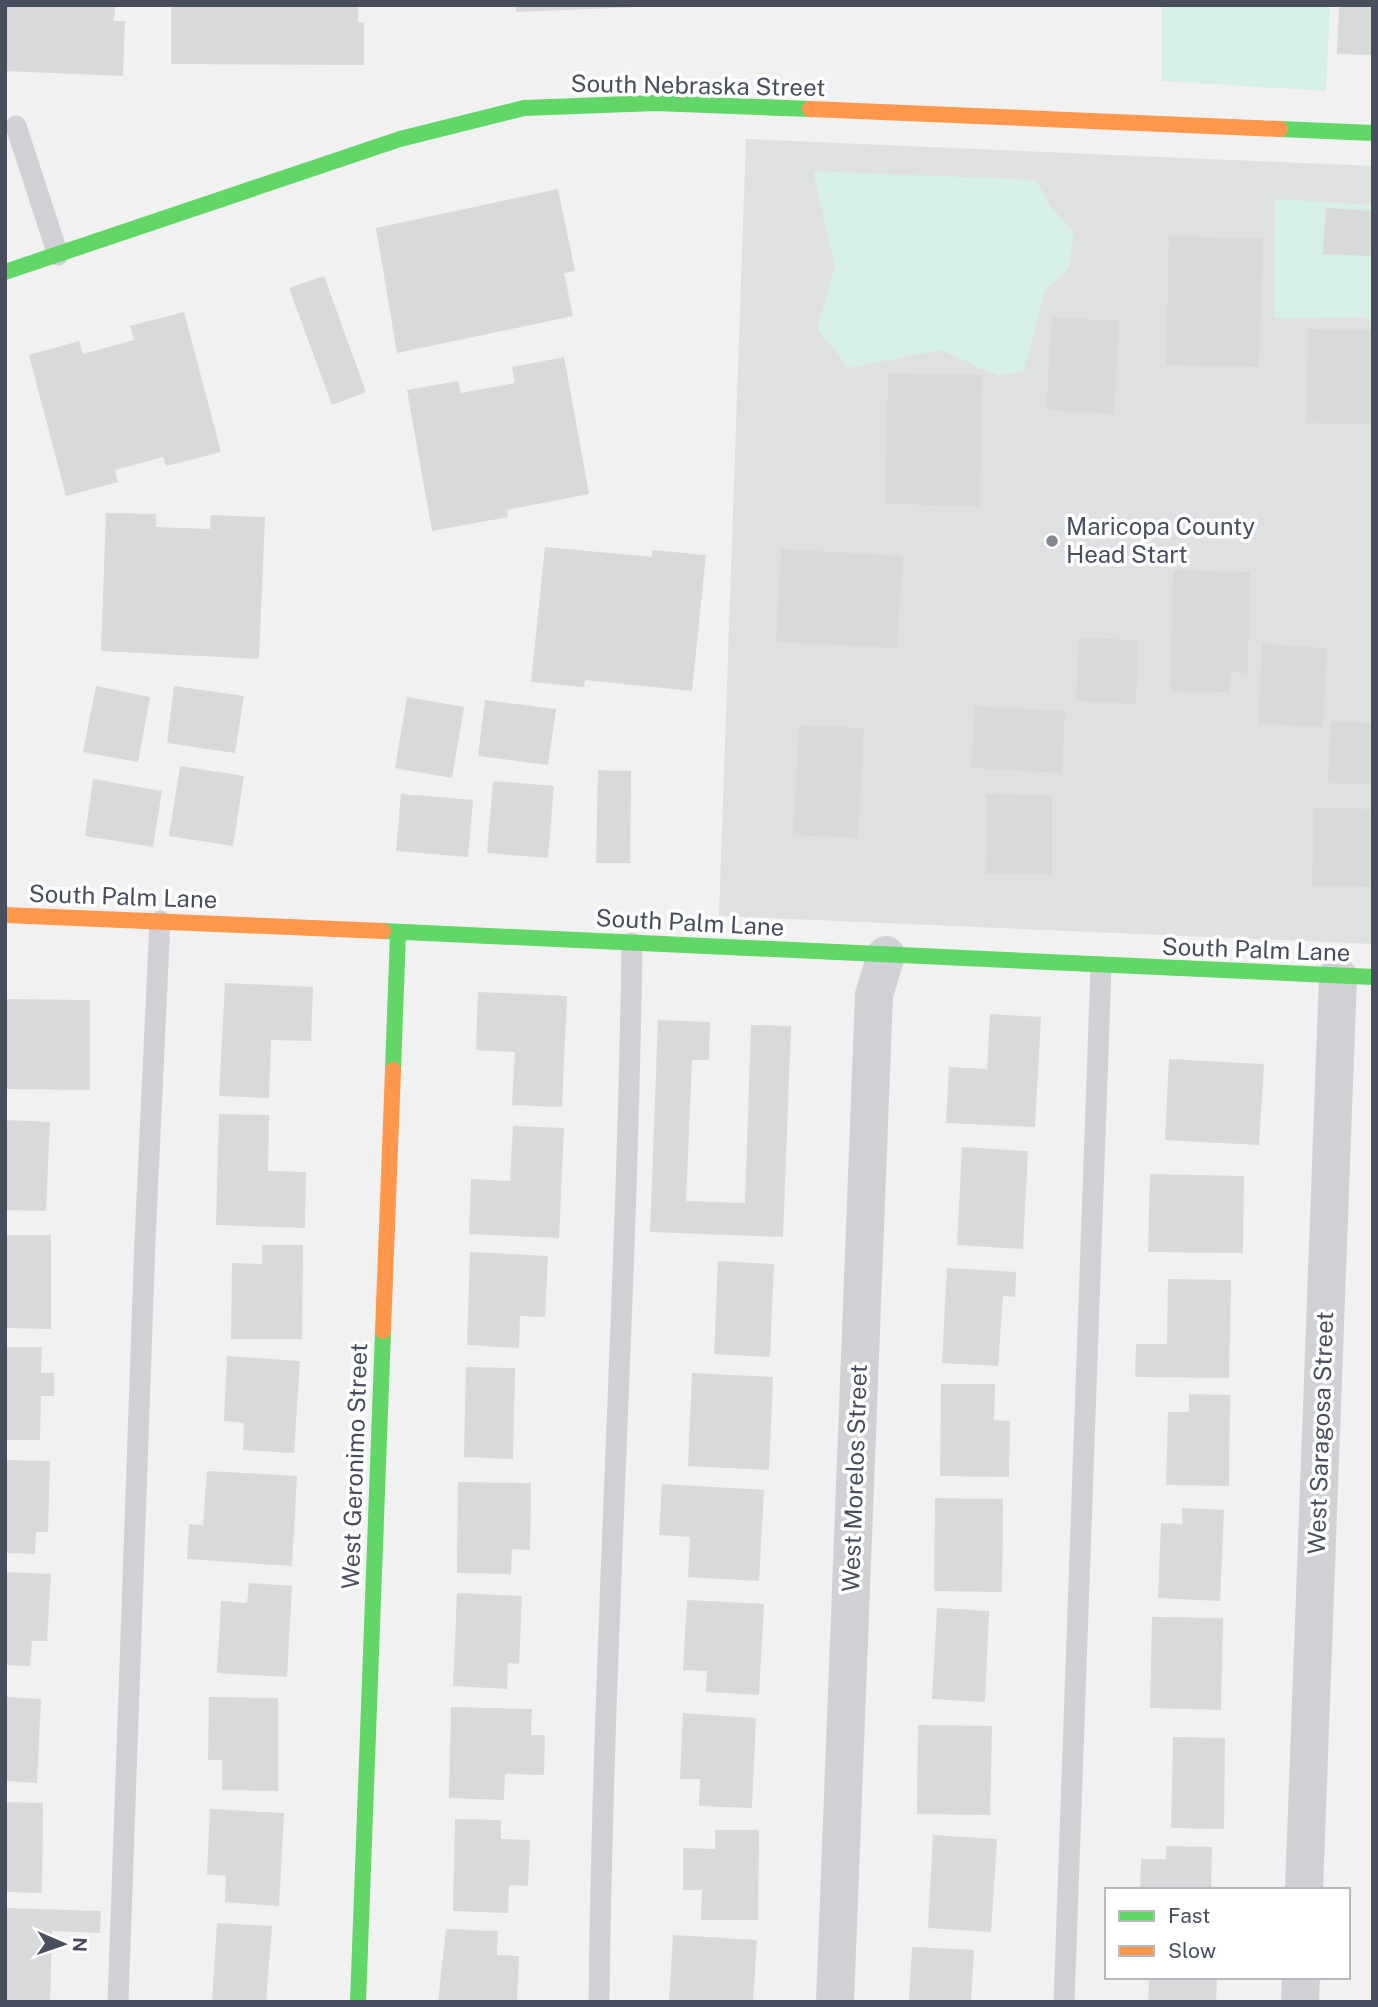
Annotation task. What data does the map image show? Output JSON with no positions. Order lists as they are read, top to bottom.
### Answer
{
  "streets": {
    "street": [
      "South Nebraska Street",
      "South Palm Lane",
      "West Saragosa Street",
      "West Geronimo Street",
      "West Morelos Street"
    ]
  },
  "crossings": [
    ["South Palm Lane", "West Saragosa Street"],
    ["South Palm Lane", "West Geronimo Street"],
    ["South Palm Lane", "West Morelos Street"]
  ],
  "places": ["Maricopa County Head Start"],
  "legend": ["Fast", "Slow"],
  "north": "right"
}
